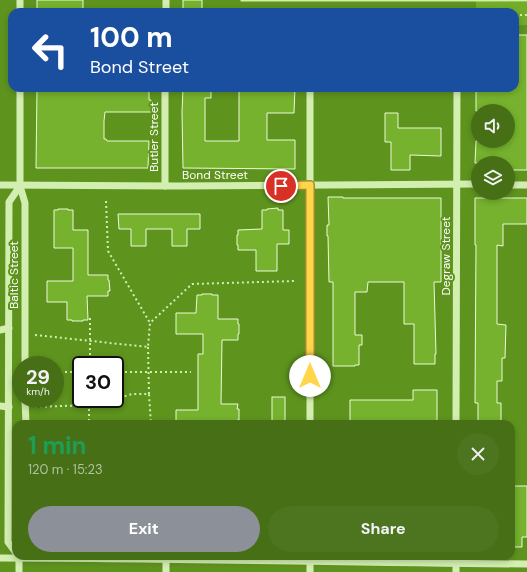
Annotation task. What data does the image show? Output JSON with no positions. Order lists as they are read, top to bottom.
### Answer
{
  "streets": {
    "street": [
      "Butler Street",
      "Bond Street",
      "Degraw Street",
      "Baltic Street"
    ]
  },
  "crossings": [
    ["Butler Street", "Bond Street"],
    ["Bond Street", "Degraw Street"],
    ["Bond Street", "Baltic Street"]
  ],
  "page": {
    "turn": ["100 m", "Bond Street"],
    "speed": "29 km/h",
    "limit": "30",
    "heading": ["1 min", "120 m · 15:23"],
    "buttons": ["Exit", "Share"]
  }
}
